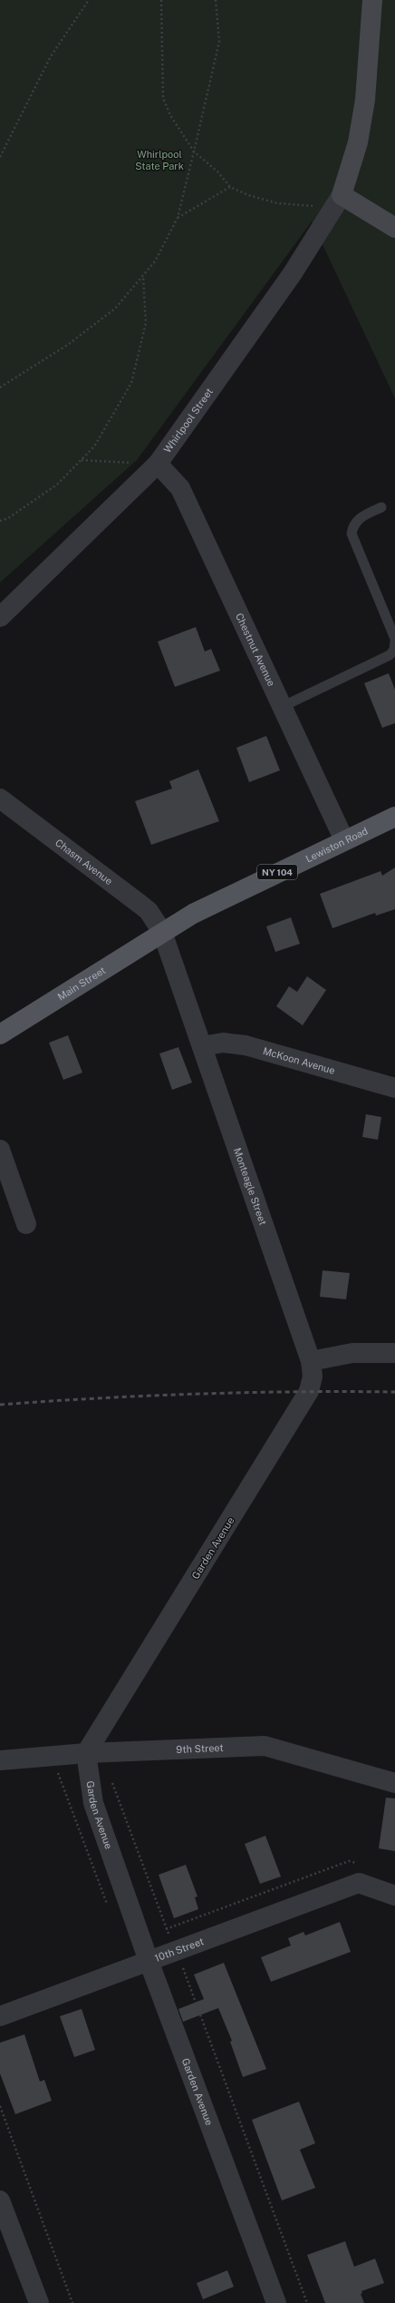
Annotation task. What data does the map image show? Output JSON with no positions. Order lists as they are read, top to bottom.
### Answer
{
  "streets": {
    "main road": ["Lewiston Road", "NY 104", "Main Street"],
    "street": [
      "Whirlpool Street",
      "Chestnut Avenue",
      "Chasm Avenue",
      "McKoon Avenue",
      "Monteagle Street",
      "Garden Avenue",
      "9th Street",
      "10th Street"
    ]
  },
  "crossings": [
    ["Whirlpool Street", "Chestnut Avenue"],
    ["Chestnut Avenue", "Lewiston Road"],
    ["Lewiston Road", "Chasm Avenue"],
    ["Lewiston Road", "Main Street"],
    ["Lewiston Road", "Monteagle Street"],
    ["Chasm Avenue", "Main Street"],
    ["Chasm Avenue", "Monteagle Street"],
    ["Main Street", "Monteagle Street"],
    ["McKoon Avenue", "Monteagle Street"],
    ["Monteagle Street", "Garden Avenue"],
    ["Garden Avenue", "9th Street"],
    ["Garden Avenue", "10th Street"]
  ],
  "parks": ["Whirlpool State Park"]
}
